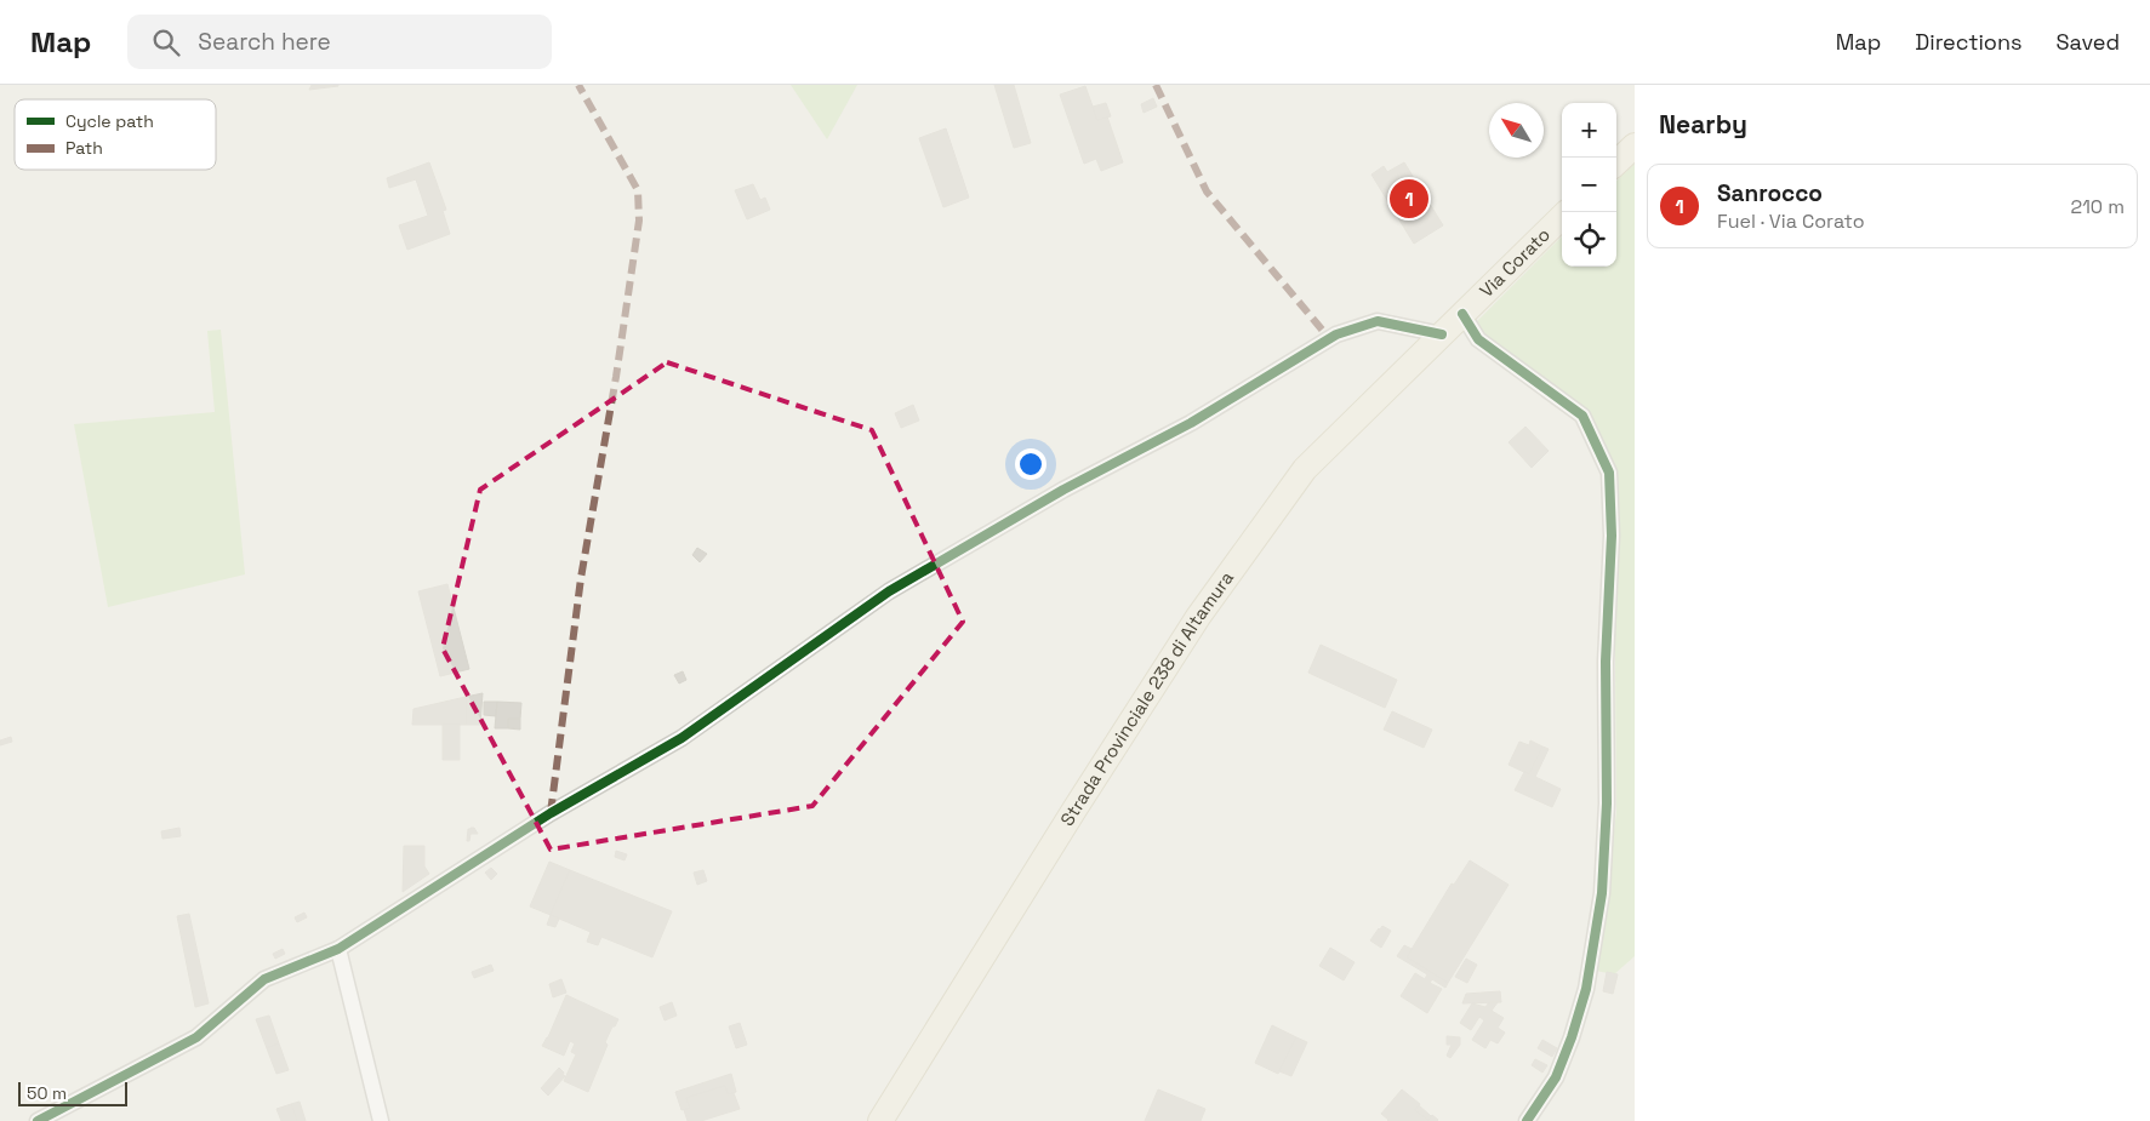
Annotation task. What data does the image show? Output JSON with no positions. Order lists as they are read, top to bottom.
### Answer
{
  "streets": {
    "main road": ["Via Corato", "Strada Provinciale 238 di Altamura"]
  },
  "crossings": [
    ["Via Corato", "Strada Provinciale 238 di Altamura"]
  ],
  "legend": ["Cycle path", "Path"],
  "scale_bar": "50 m",
  "north": "top left",
  "page": {
    "header": "Map",
    "search": "Search here",
    "nav": ["Map", "Directions", "Saved"],
    "heading": "Nearby",
    "map_buttons": ["+", "−"],
    "list": [
      {
        "mark": "1",
        "name": "Sanrocco",
        "note": "Fuel · Via Corato",
        "value": "210 m"
      }
    ],
    "pins": "1",
    "scale": "50 m"
  }
}
